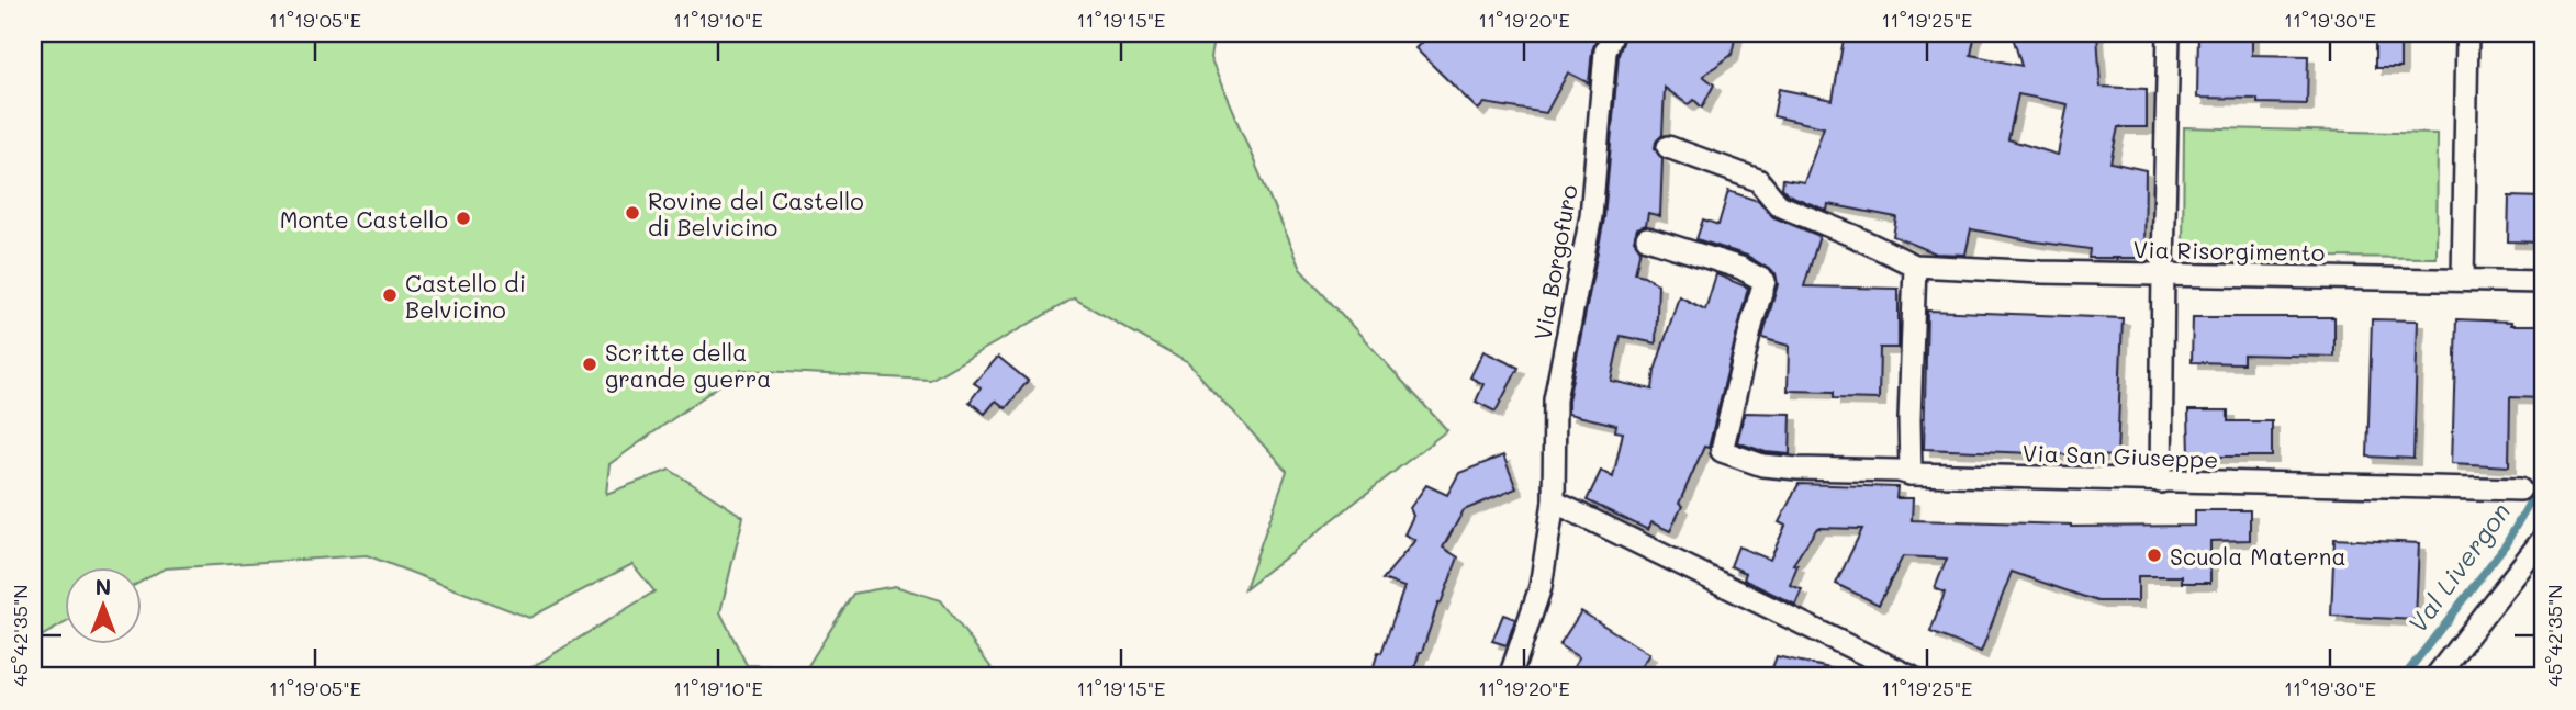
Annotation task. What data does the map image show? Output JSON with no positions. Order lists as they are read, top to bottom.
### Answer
{
  "streets": {
    "street": ["Via Risorgimento", "Via Borgofuro", "Via San Giuseppe"]
  },
  "water": ["Val Livergon"],
  "places": [
    "Rovine del Castello di Belvicino",
    "Monte Castello",
    "Castello di Belvicino",
    "Scritte della grande guerra",
    "Scuola Materna"
  ],
  "north": "top",
  "coordinates": [
    "11°19'05\"E",
    "11°19'10\"E",
    "11°19'15\"E",
    "11°19'20\"E",
    "11°19'25\"E",
    "11°19'30\"E",
    "45°42'35\"N"
  ]
}
